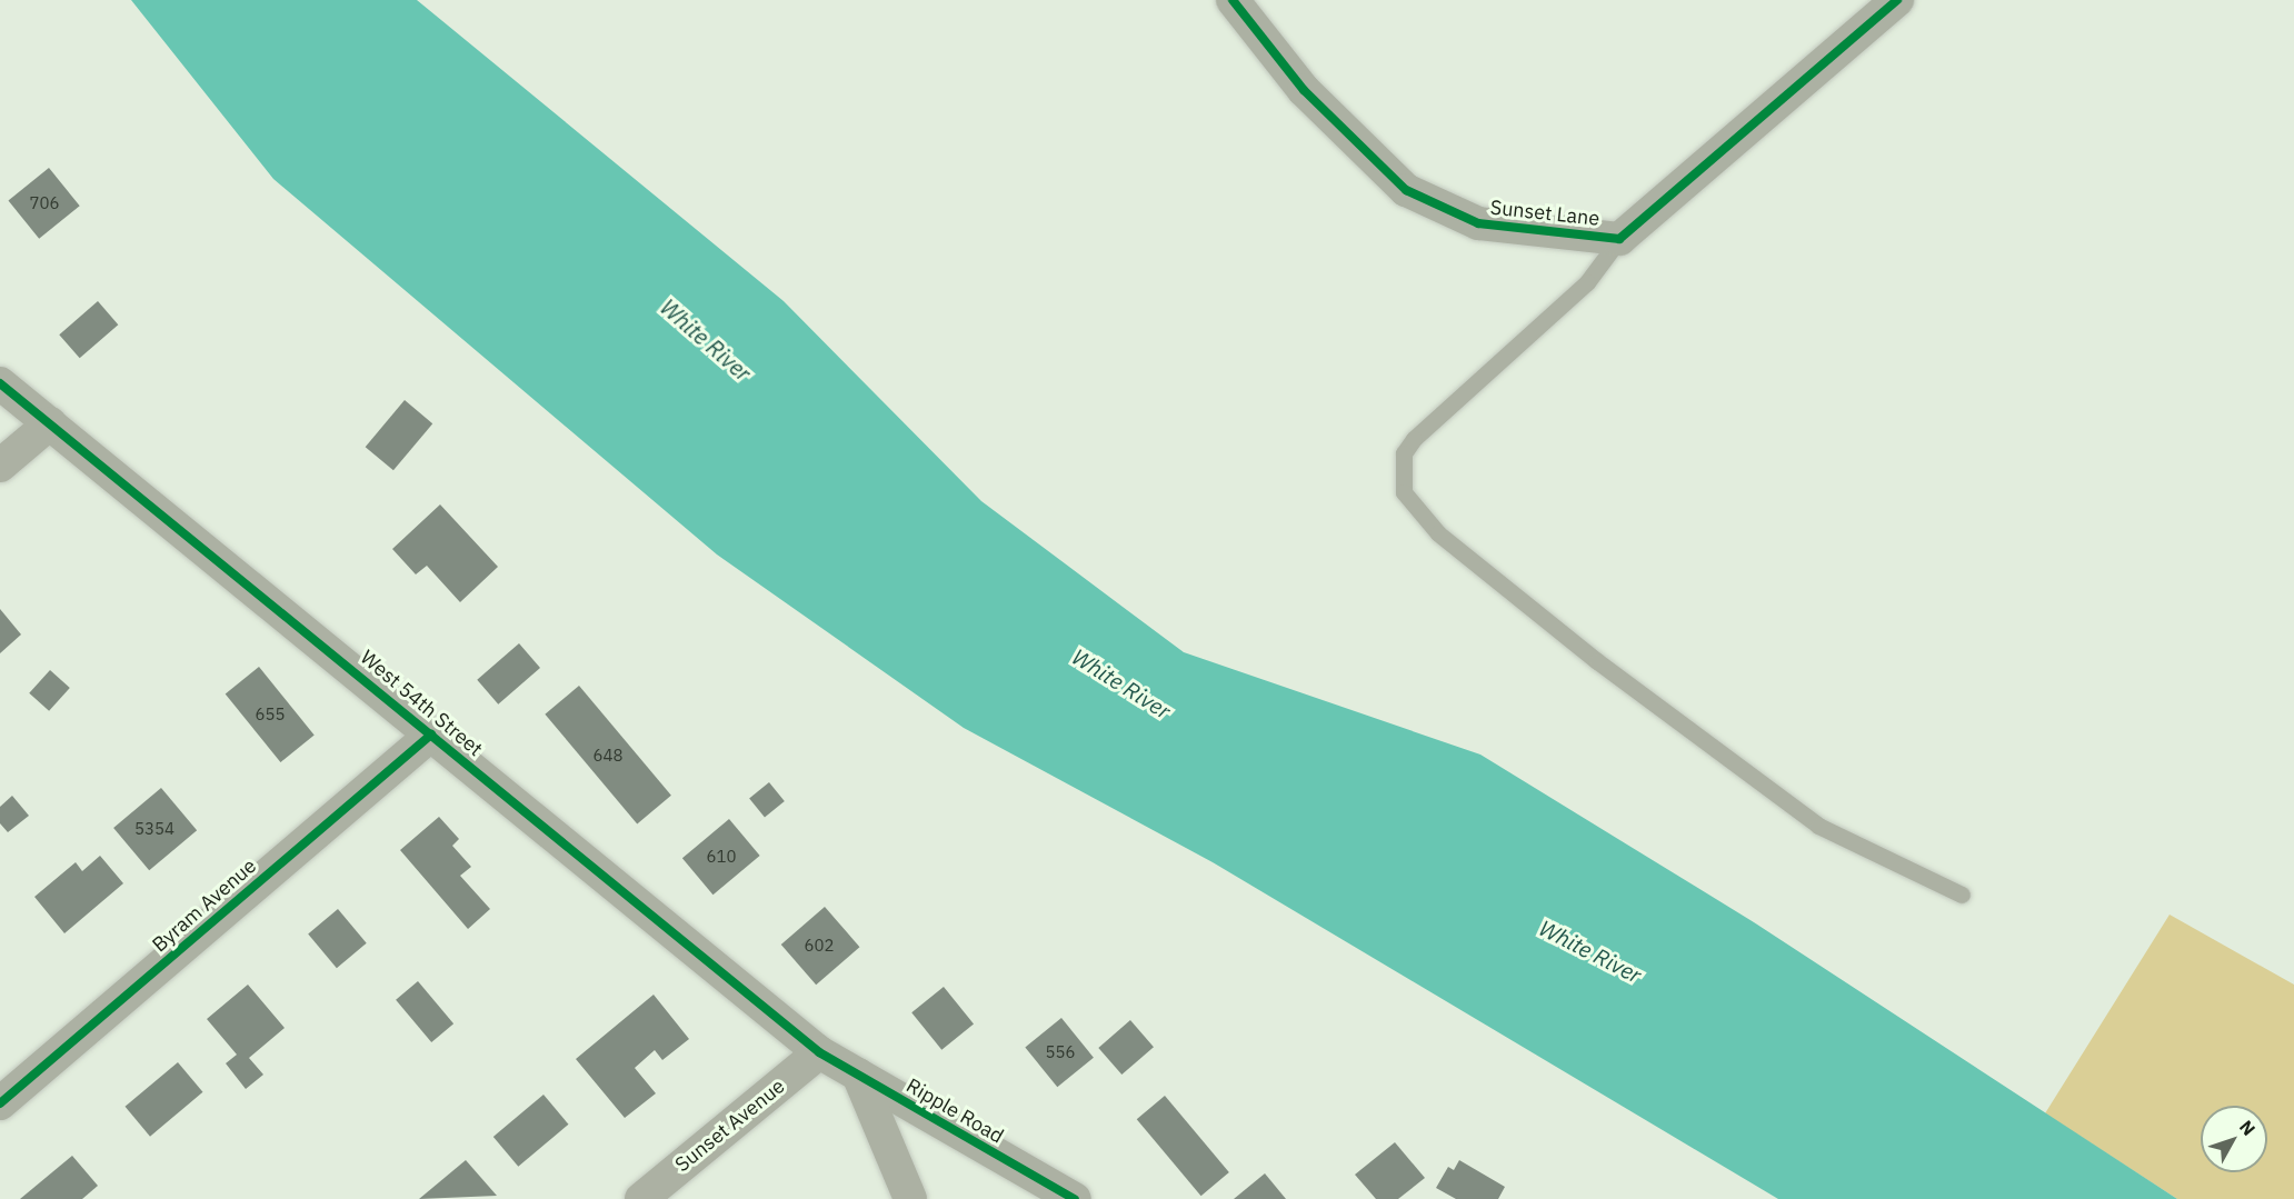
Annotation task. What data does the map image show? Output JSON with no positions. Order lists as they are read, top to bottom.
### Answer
{
  "streets": {
    "street": [
      "Sunset Lane",
      "West 54th Street",
      "Byram Avenue",
      "Ripple Road",
      "Sunset Avenue"
    ]
  },
  "crossings": [
    ["West 54th Street", "Byram Avenue"],
    ["West 54th Street", "Ripple Road"],
    ["West 54th Street", "Sunset Avenue"],
    ["Ripple Road", "Sunset Avenue"]
  ],
  "water": ["White River"],
  "house_numbers": [
    "706",
    "655",
    "648",
    "5354",
    "610",
    "602",
    "556"
  ],
  "north": "top right"
}
